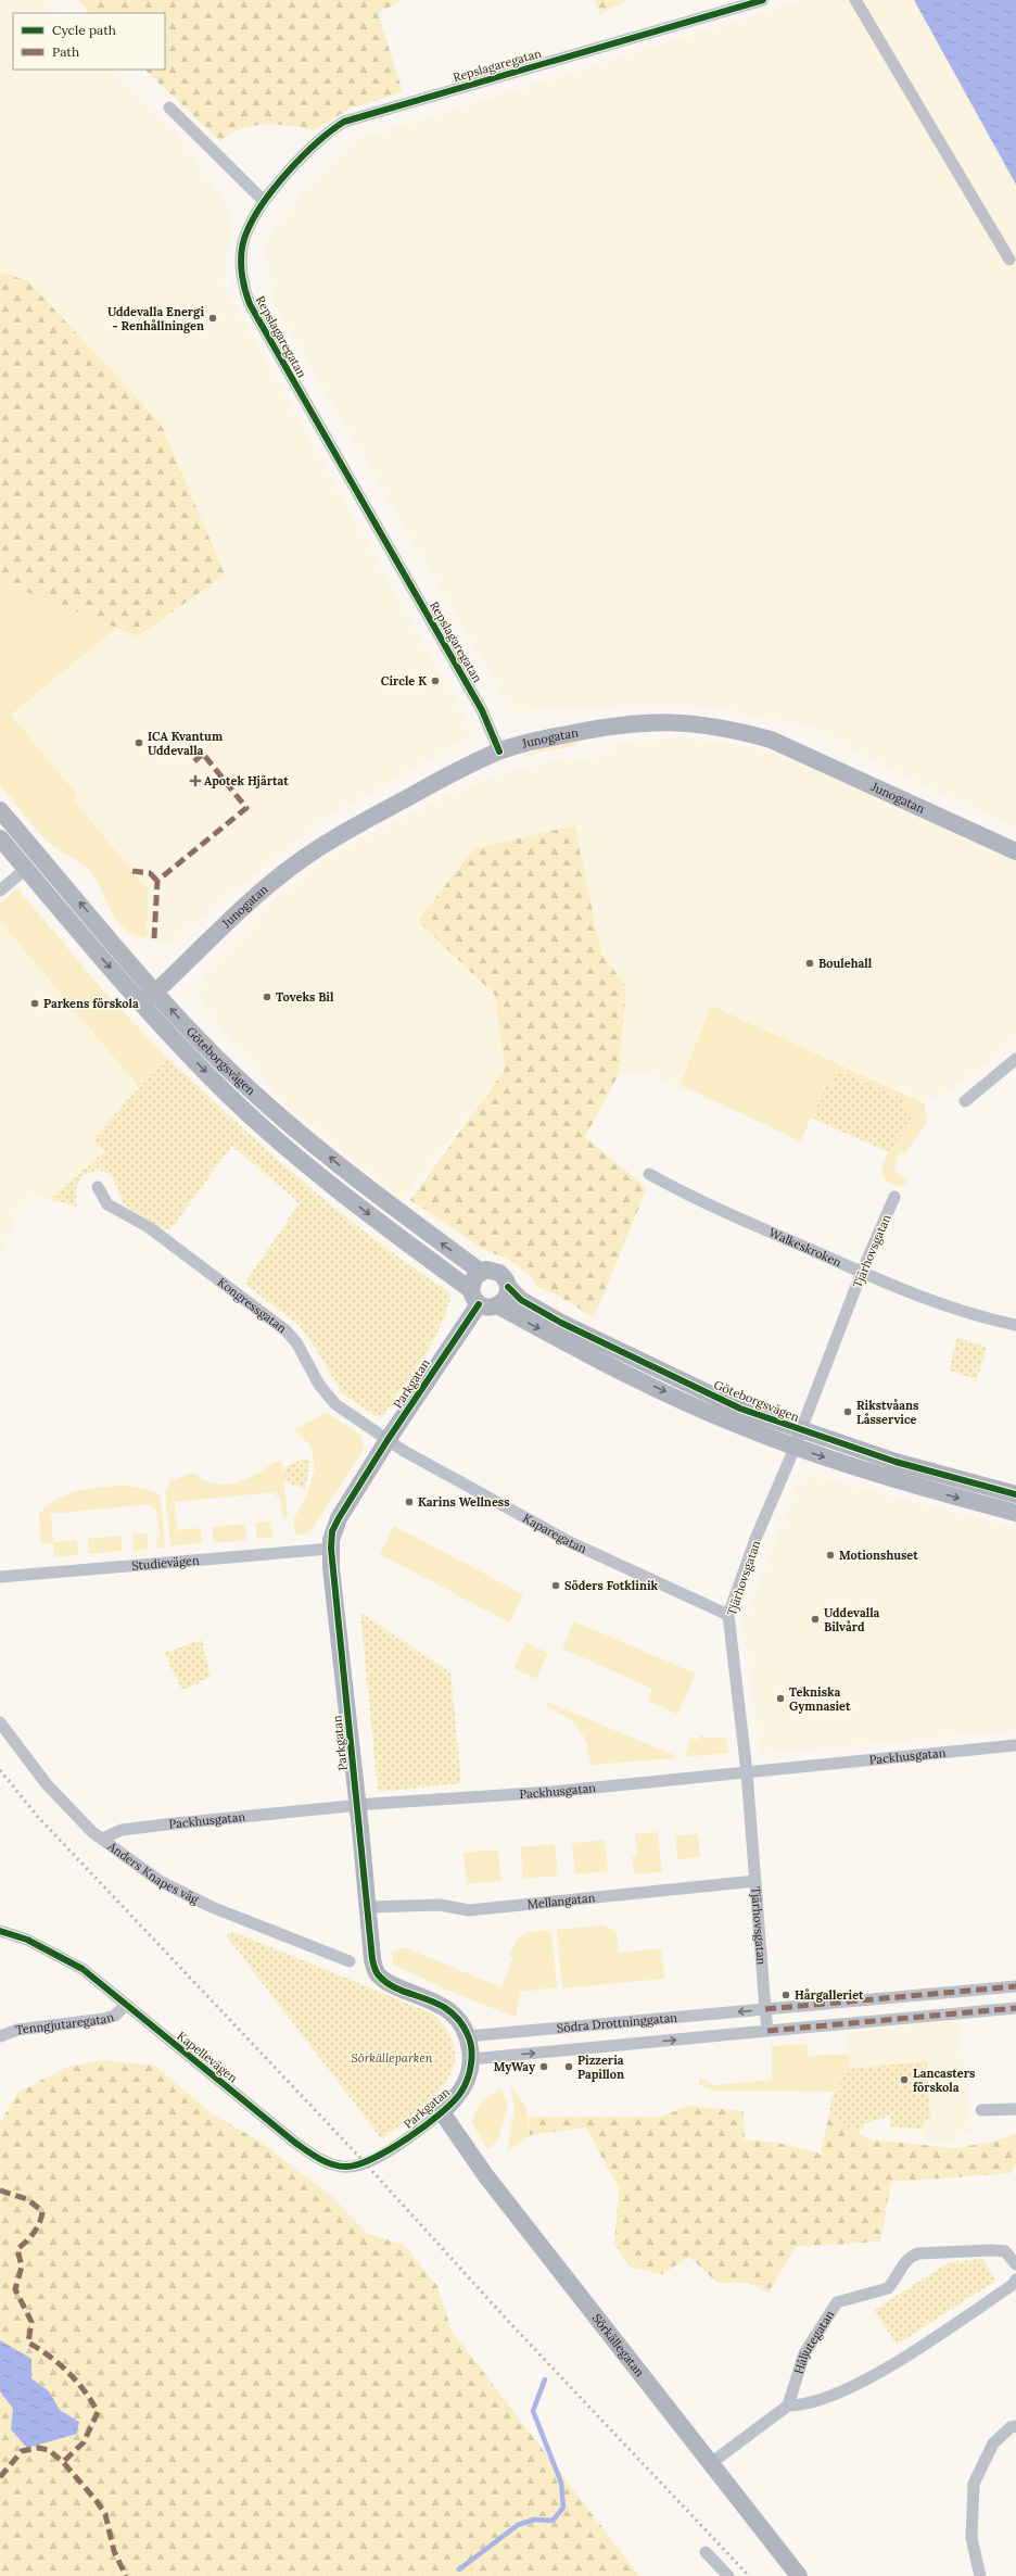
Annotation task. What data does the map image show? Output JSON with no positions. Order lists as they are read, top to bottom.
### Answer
{
  "streets": {
    "main road": [
      "Junogatan",
      "Göteborgsvägen",
      "Parkgatan",
      "Sörkällegatan"
    ],
    "street": [
      "Repslagaregatan",
      "Walkeskroken",
      "Tjärhovsgatan",
      "Kongressgatan",
      "Kaparegatan",
      "Studievägen",
      "Packhusgatan",
      "Anders Knapes väg",
      "Mellangatan",
      "Tenngjutaregatan",
      "Södra Drottninggatan",
      "Kapellevägen",
      "Håljutegatan"
    ]
  },
  "crossings": [
    ["Repslagaregatan", "Junogatan"],
    ["Junogatan", "Göteborgsvägen"],
    ["Göteborgsvägen", "Tjärhovsgatan"],
    ["Göteborgsvägen", "Parkgatan"],
    ["Walkeskroken", "Tjärhovsgatan"],
    ["Tjärhovsgatan", "Kaparegatan"],
    ["Tjärhovsgatan", "Packhusgatan"],
    ["Tjärhovsgatan", "Mellangatan"],
    ["Tjärhovsgatan", "Södra Drottninggatan"],
    ["Kongressgatan", "Parkgatan"],
    ["Kongressgatan", "Kaparegatan"],
    ["Parkgatan", "Kaparegatan"],
    ["Parkgatan", "Studievägen"],
    ["Parkgatan", "Packhusgatan"],
    ["Parkgatan", "Mellangatan"],
    ["Parkgatan", "Södra Drottninggatan"],
    ["Parkgatan", "Kapellevägen"],
    ["Parkgatan", "Sörkällegatan"],
    ["Packhusgatan", "Anders Knapes väg"],
    ["Tenngjutaregatan", "Kapellevägen"]
  ],
  "parks": ["Sörkälleparken"],
  "places": {
    "other": [
      "Uddevalla Energi - Renhållningen",
      "Circle K",
      "ICA Kvantum Uddevalla",
      "Boulehall",
      "Toveks Bil",
      "Parkens förskola",
      "Rikstvåans Låsservice",
      "Karins Wellness",
      "Motionshuset",
      "Söders Fotklinik",
      "Uddevalla Bilvård",
      "Tekniska Gymnasiet",
      "Hårgalleriet",
      "MyWay",
      "Pizzeria Papillon",
      "Lancasters förskola"
    ],
    "health": ["Apotek Hjärtat"]
  },
  "legend": ["Cycle path", "Path"]
}
